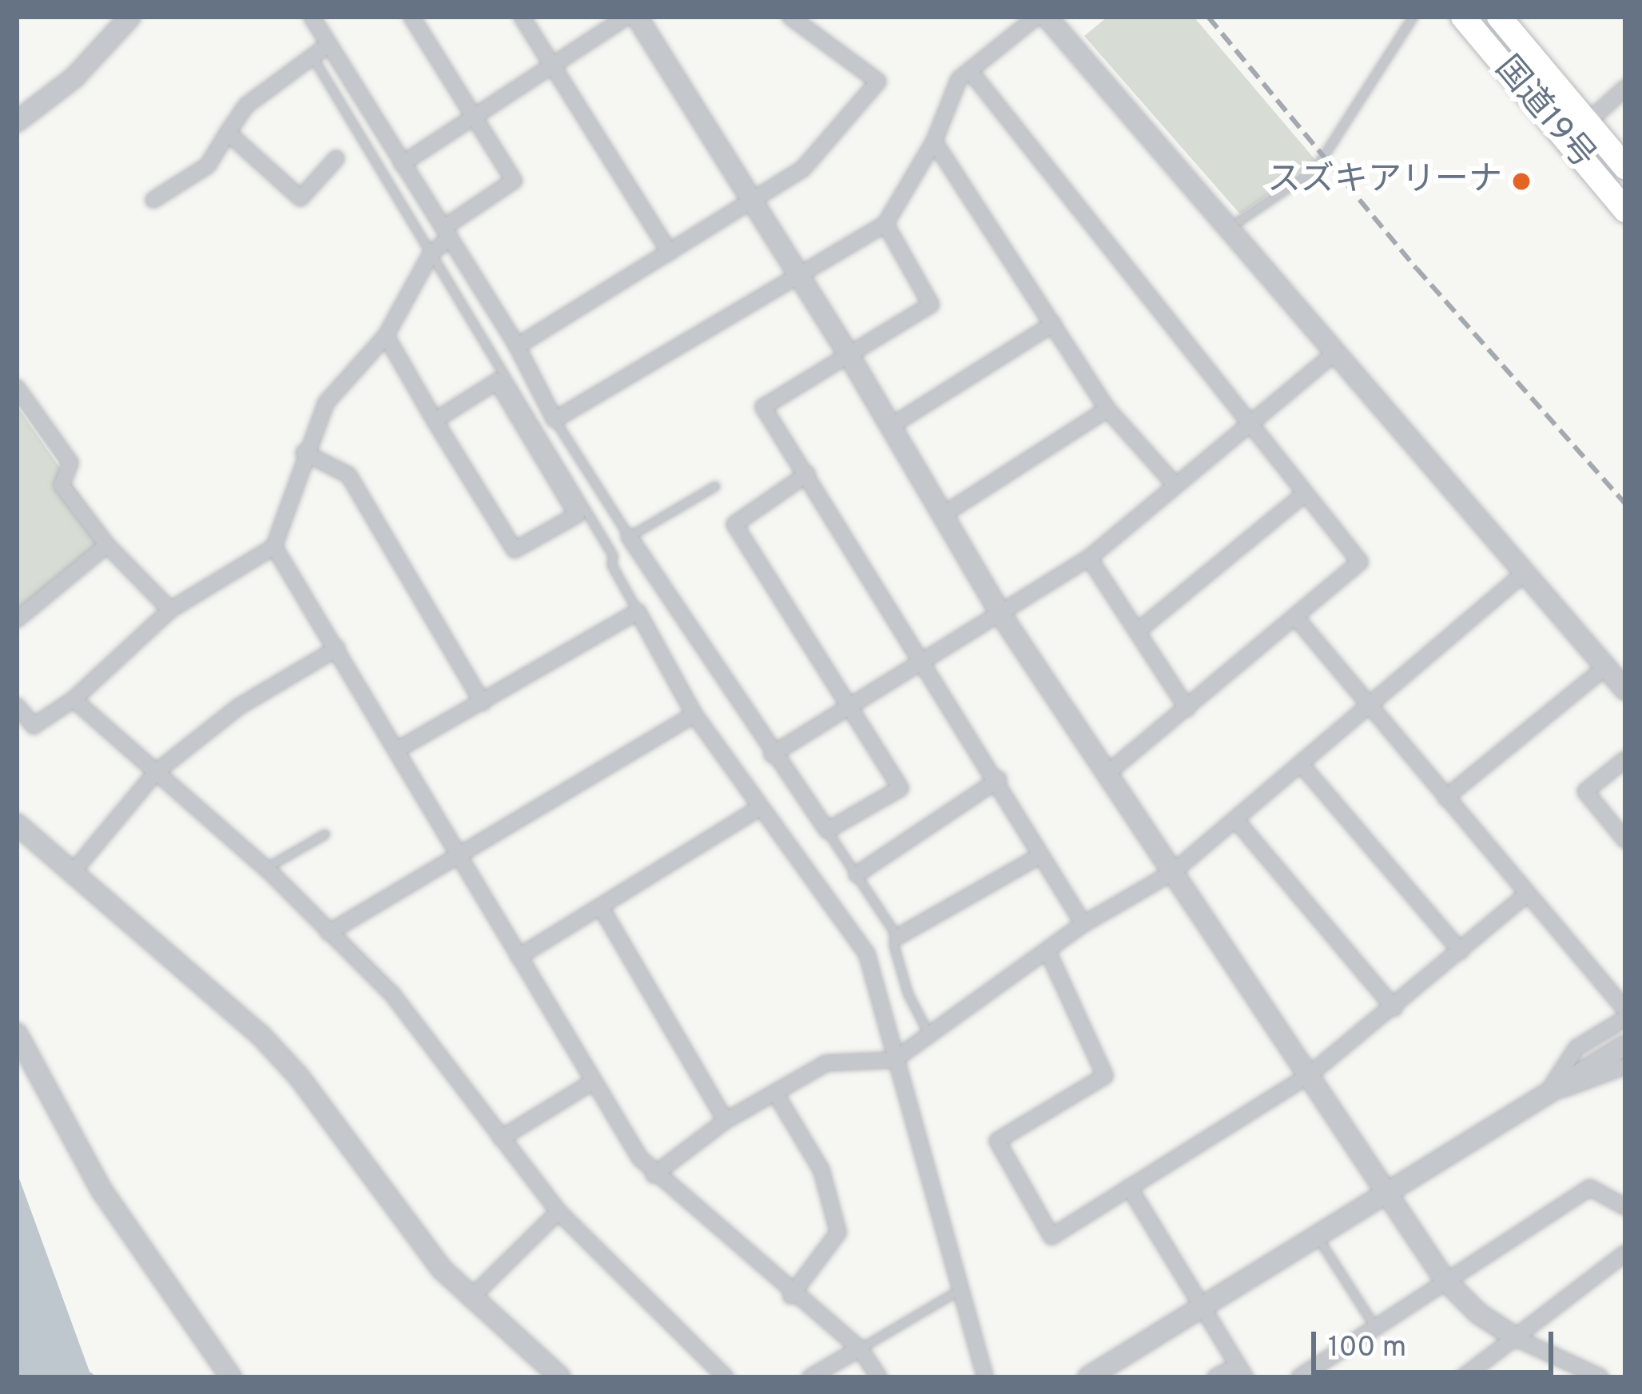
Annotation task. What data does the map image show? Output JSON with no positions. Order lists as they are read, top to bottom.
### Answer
{
  "streets": {
    "highway": ["国道19号"]
  },
  "places": ["スズキアリーナ"],
  "scale_bar": "100 m"
}
